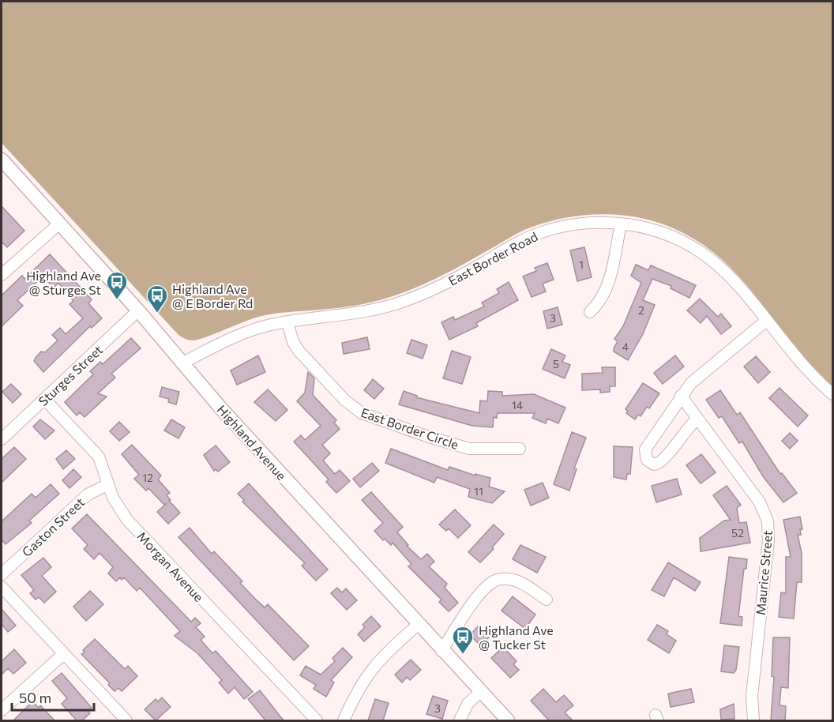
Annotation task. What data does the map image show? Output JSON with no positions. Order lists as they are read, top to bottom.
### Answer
{
  "streets": {
    "main road": ["Highland Avenue"],
    "street": [
      "East Border Road",
      "Sturges Street",
      "East Border Circle",
      "Gaston Street",
      "Morgan Avenue",
      "Maurice Street"
    ]
  },
  "crossings": [
    ["East Border Road", "East Border Circle"],
    ["East Border Road", "Highland Avenue"],
    ["Sturges Street", "Highland Avenue"],
    ["Sturges Street", "Morgan Avenue"],
    ["Gaston Street", "Morgan Avenue"]
  ],
  "places": {
    "bus stop": ["Highland Ave @ Sturges St", "Highland Ave @ E Border Rd", "Highland Ave @ Tucker St"]
  },
  "house_numbers": [
    "1",
    "2",
    "3",
    "4",
    "5",
    "14",
    "12",
    "11",
    "52",
    "3"
  ],
  "scale_bar": "50 m"
}
